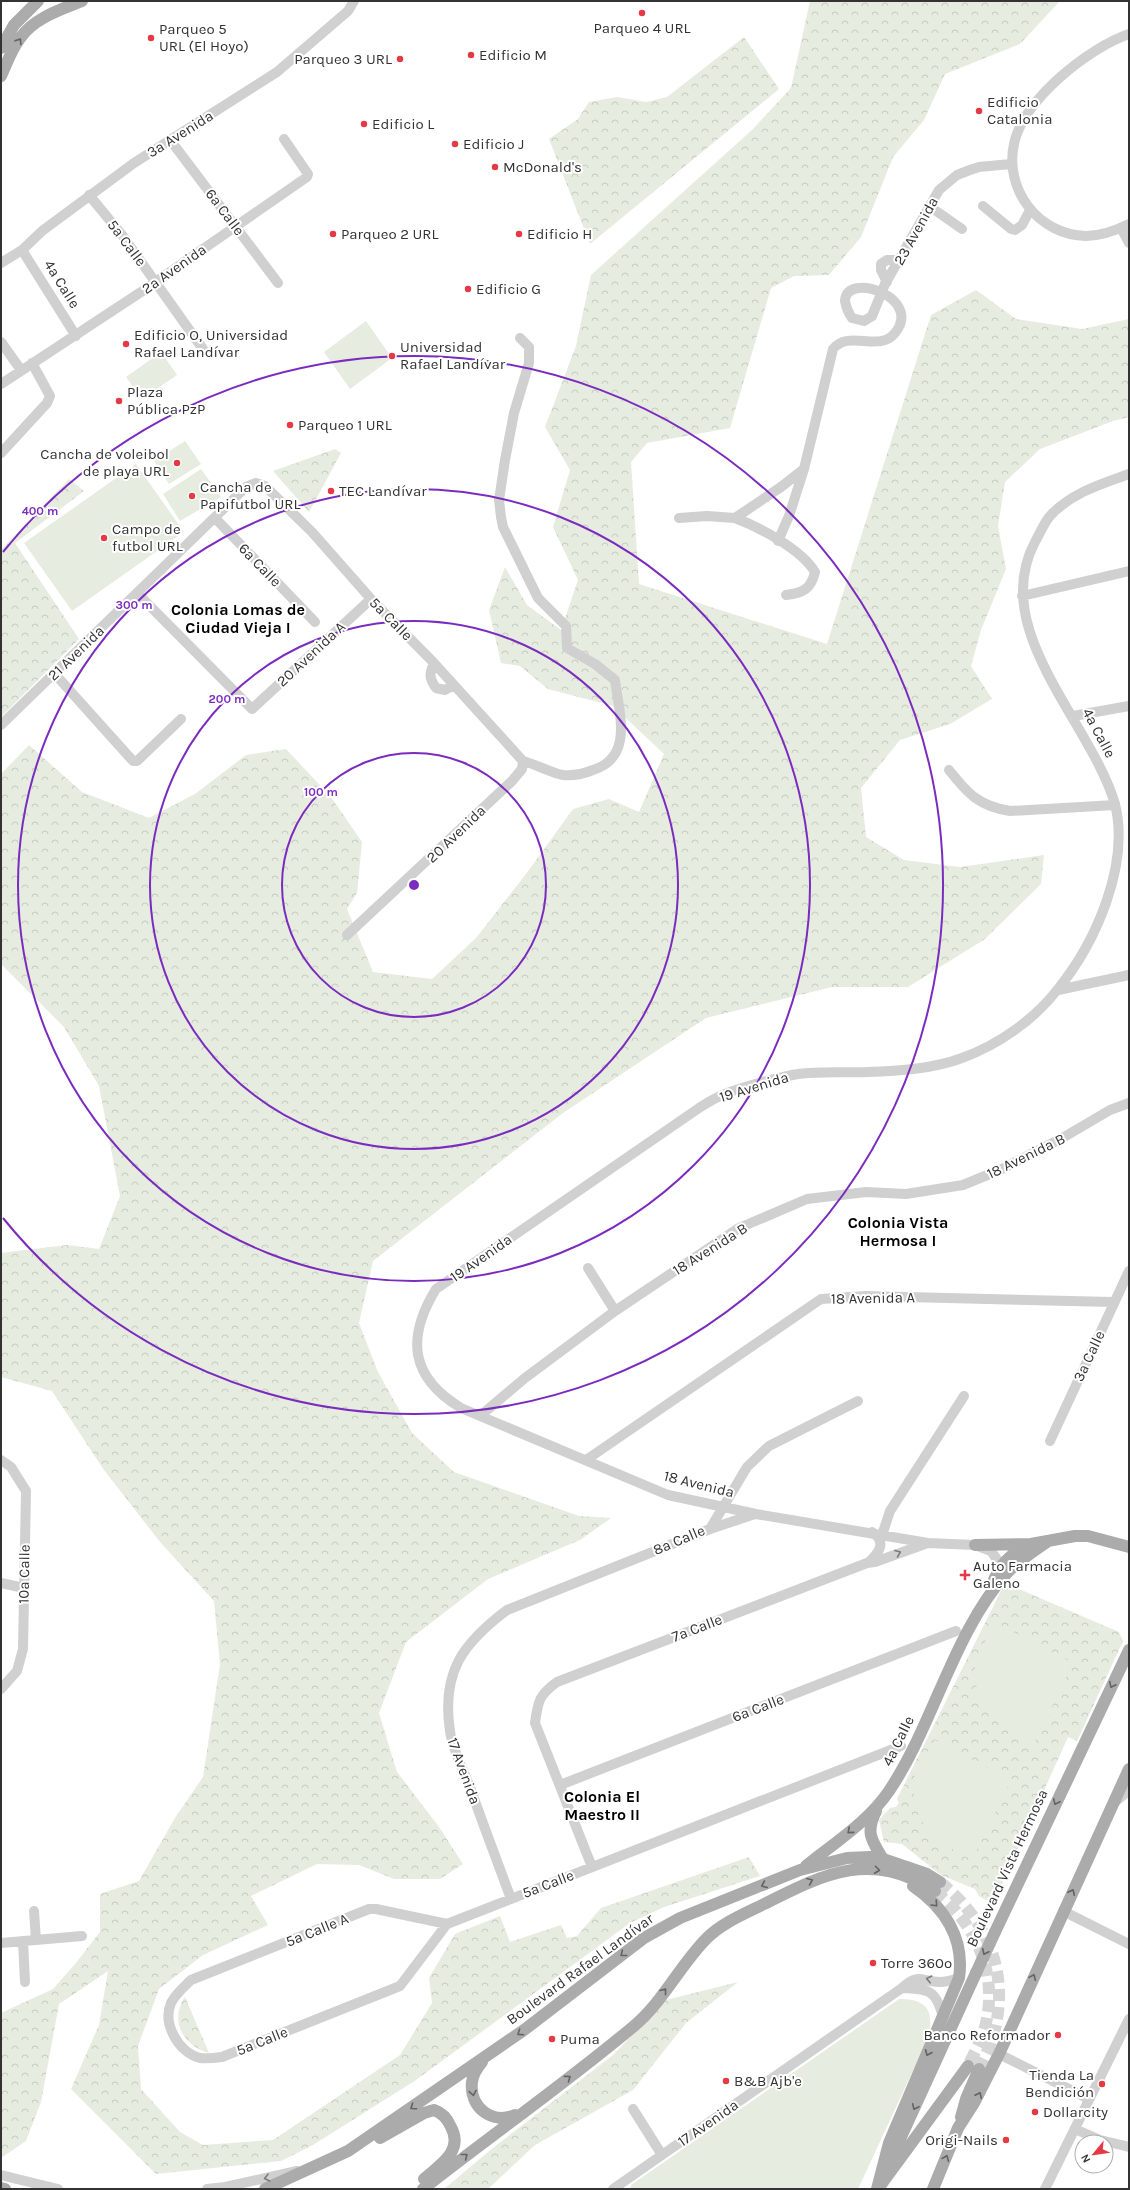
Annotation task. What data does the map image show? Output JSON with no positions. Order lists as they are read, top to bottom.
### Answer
{
  "streets": {
    "main road": ["4a Calle", "Boulevard Vista Hermosa", "Boulevard Rafael Landívar"],
    "street": [
      "3a Avenida",
      "6a Calle",
      "23 Avenida",
      "5a Calle",
      "2a Avenida",
      "21 Avenida",
      "20 Avenida A",
      "20 Avenida",
      "19 Avenida",
      "18 Avenida B",
      "18 Avenida A",
      "3a Calle",
      "18 Avenida",
      "8a Calle",
      "10a Calle",
      "7a Calle",
      "17 Avenida",
      "5a Calle A"
    ]
  },
  "crossings": [
    ["3a Avenida", "6a Calle"],
    ["3a Avenida", "5a Calle"],
    ["3a Avenida", "4a Calle"],
    ["6a Calle", "2a Avenida"],
    ["6a Calle", "21 Avenida"],
    ["6a Calle", "7a Calle"],
    ["5a Calle", "2a Avenida"],
    ["5a Calle", "21 Avenida"],
    ["5a Calle", "20 Avenida A"],
    ["5a Calle", "20 Avenida"],
    ["5a Calle", "17 Avenida"],
    ["5a Calle", "5a Calle A"],
    ["2a Avenida", "4a Calle"],
    ["4a Calle", "19 Avenida"],
    ["4a Calle", "18 Avenida"],
    ["4a Calle", "Boulevard Rafael Landívar"],
    ["21 Avenida", "20 Avenida A"],
    ["19 Avenida", "18 Avenida"],
    ["18 Avenida B", "18 Avenida"],
    ["18 Avenida A", "3a Calle"],
    ["18 Avenida A", "18 Avenida"],
    ["18 Avenida", "8a Calle"],
    ["18 Avenida", "7a Calle"],
    ["8a Calle", "17 Avenida"]
  ],
  "districts": ["Colonia Lomas de Ciudad Vieja I", "Colonia Vista Hermosa I", "Colonia El Maestro II"],
  "places": {
    "other": [
      "Parqueo 4 URL",
      "Parqueo 5 URL (El Hoyo)",
      "Edificio M",
      "Parqueo 3 URL",
      "Edificio Catalonia",
      "Edificio L",
      "Edificio J",
      "McDonald's",
      "Parqueo 2 URL",
      "Edificio H",
      "Edificio G",
      "Edificio O, Universidad Rafael Landívar",
      "Universidad Rafael Landívar",
      "Plaza Pública PzP",
      "Parqueo 1 URL",
      "Cancha de voleibol de playa URL",
      "TEC Landívar",
      "Cancha de Papifutbol URL",
      "Campo de futbol URL",
      "Torre 360º",
      "Banco Reformador",
      "Puma",
      "B&B Ajb'e",
      "Tienda La Bendición",
      "Dollarcity",
      "Origi-Nails"
    ],
    "health": ["Auto Farmacia Galeno"]
  },
  "north": "bottom left",
  "rings": [
    "400 m",
    "300 m",
    "200 m",
    "100 m"
  ]
}
